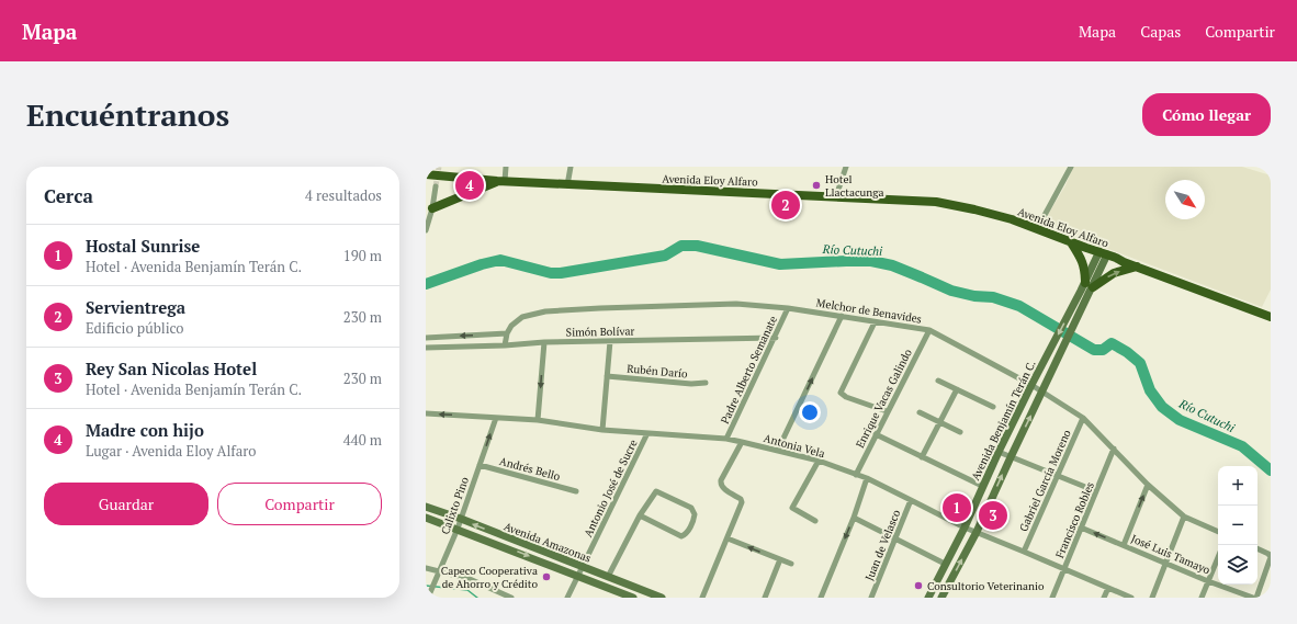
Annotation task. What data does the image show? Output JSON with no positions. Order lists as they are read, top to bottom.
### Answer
{
  "streets": {
    "main road": ["Avenida Eloy Alfaro", "Avenida Benjamín Terán C.", "Avenida Amazonas"],
    "street": [
      "Melchor de Benavides",
      "Simón Bolívar",
      "Padre Alberto Semanate",
      "Rubén Darío",
      "Enrique Vacas Galindo",
      "Antonia Vela",
      "Andrés Bello",
      "Gabriel García Moreno",
      "Antonio José de Sucre",
      "Calixto Pino",
      "Francisco Robles",
      "Juan de Velasco",
      "José Luis Tamayo"
    ]
  },
  "crossings": [
    ["Avenida Eloy Alfaro", "Avenida Benjamín Terán C."],
    ["Melchor de Benavides", "Padre Alberto Semanate"],
    ["Melchor de Benavides", "Enrique Vacas Galindo"],
    ["Melchor de Benavides", "Avenida Benjamín Terán C."],
    ["Melchor de Benavides", "Gabriel García Moreno"],
    ["Melchor de Benavides", "Francisco Robles"],
    ["Simón Bolívar", "Padre Alberto Semanate"],
    ["Padre Alberto Semanate", "Antonia Vela"],
    ["Enrique Vacas Galindo", "Antonia Vela"],
    ["Avenida Benjamín Terán C.", "Antonia Vela"],
    ["Antonia Vela", "Gabriel García Moreno"],
    ["Antonia Vela", "Antonio José de Sucre"],
    ["Antonia Vela", "Calixto Pino"],
    ["Antonia Vela", "Francisco Robles"],
    ["Antonia Vela", "Juan de Velasco"],
    ["Andrés Bello", "Calixto Pino"],
    ["Antonio José de Sucre", "Avenida Amazonas"],
    ["Calixto Pino", "Avenida Amazonas"],
    ["Francisco Robles", "José Luis Tamayo"]
  ],
  "water": ["Río Cutuchi"],
  "places": ["Hotel Llactacunga", "Capeco Cooperativa de Ahorro y Crédito", "Consultorio Veterinanio"],
  "north": "bottom right",
  "page": {
    "header": "Mapa",
    "nav": ["Mapa", "Capas", "Compartir"],
    "buttons": [
      "Cómo llegar",
      ["Guardar", "Compartir"]
    ],
    "title": "Encuéntranos",
    "heading": ["Cerca", "4 resultados"],
    "pins": [
      "4",
      "2",
      "1",
      "3"
    ],
    "list": [
      {
        "mark": "1",
        "name": "Hostal Sunrise",
        "note": "Hotel · Avenida Benjamín Terán C.",
        "value": "190 m"
      },
      {
        "mark": "2",
        "name": "Servientrega",
        "note": "Edificio público",
        "value": "230 m"
      },
      {
        "mark": "3",
        "name": "Rey San Nicolas Hotel",
        "note": "Hotel · Avenida Benjamín Terán C.",
        "value": "230 m"
      },
      {
        "mark": "4",
        "name": "Madre con hijo",
        "note": "Lugar · Avenida Eloy Alfaro",
        "value": "440 m"
      }
    ],
    "map_buttons": ["+", "−"]
  }
}
